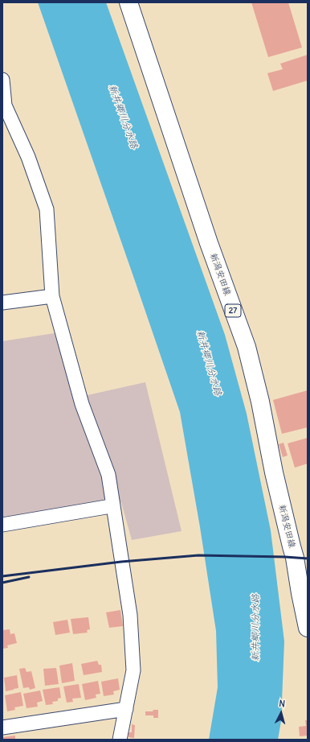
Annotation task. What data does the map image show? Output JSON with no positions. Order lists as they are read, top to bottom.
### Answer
{
  "streets": {
    "main road": ["新潟安田線", "27"]
  },
  "water": ["新井郷川分水路"],
  "north": "top"
}
